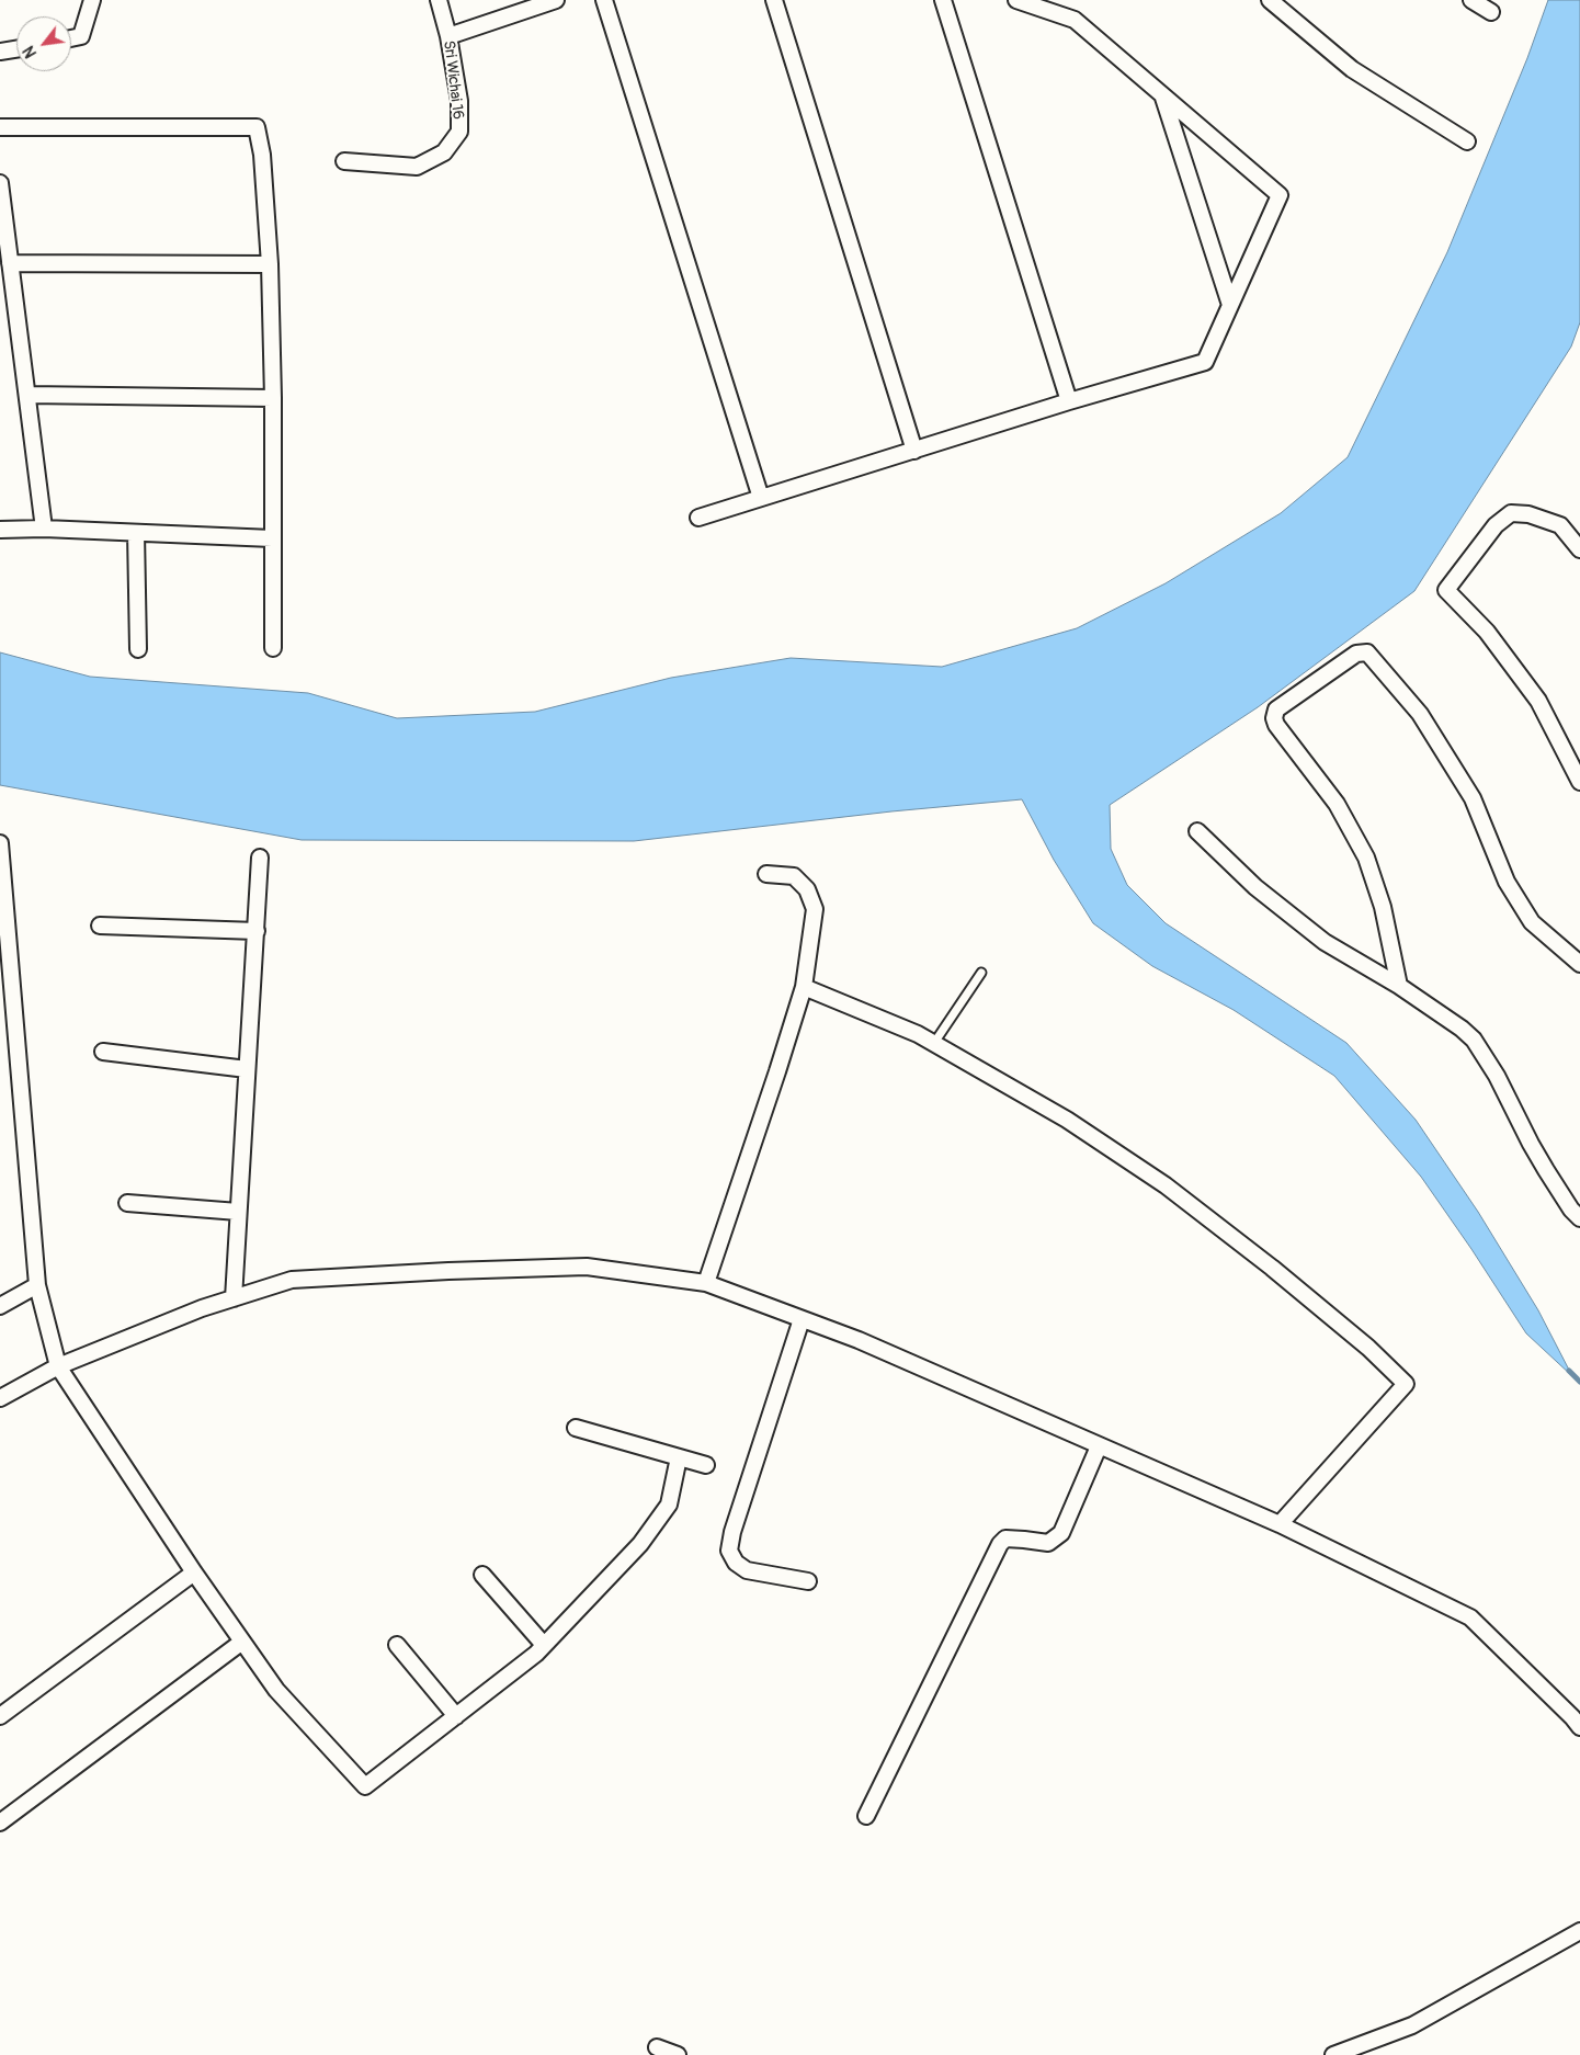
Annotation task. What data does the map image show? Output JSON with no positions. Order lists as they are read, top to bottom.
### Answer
{
  "streets": {
    "street": ["Sri Wichai 16"]
  },
  "north": "bottom left"
}
